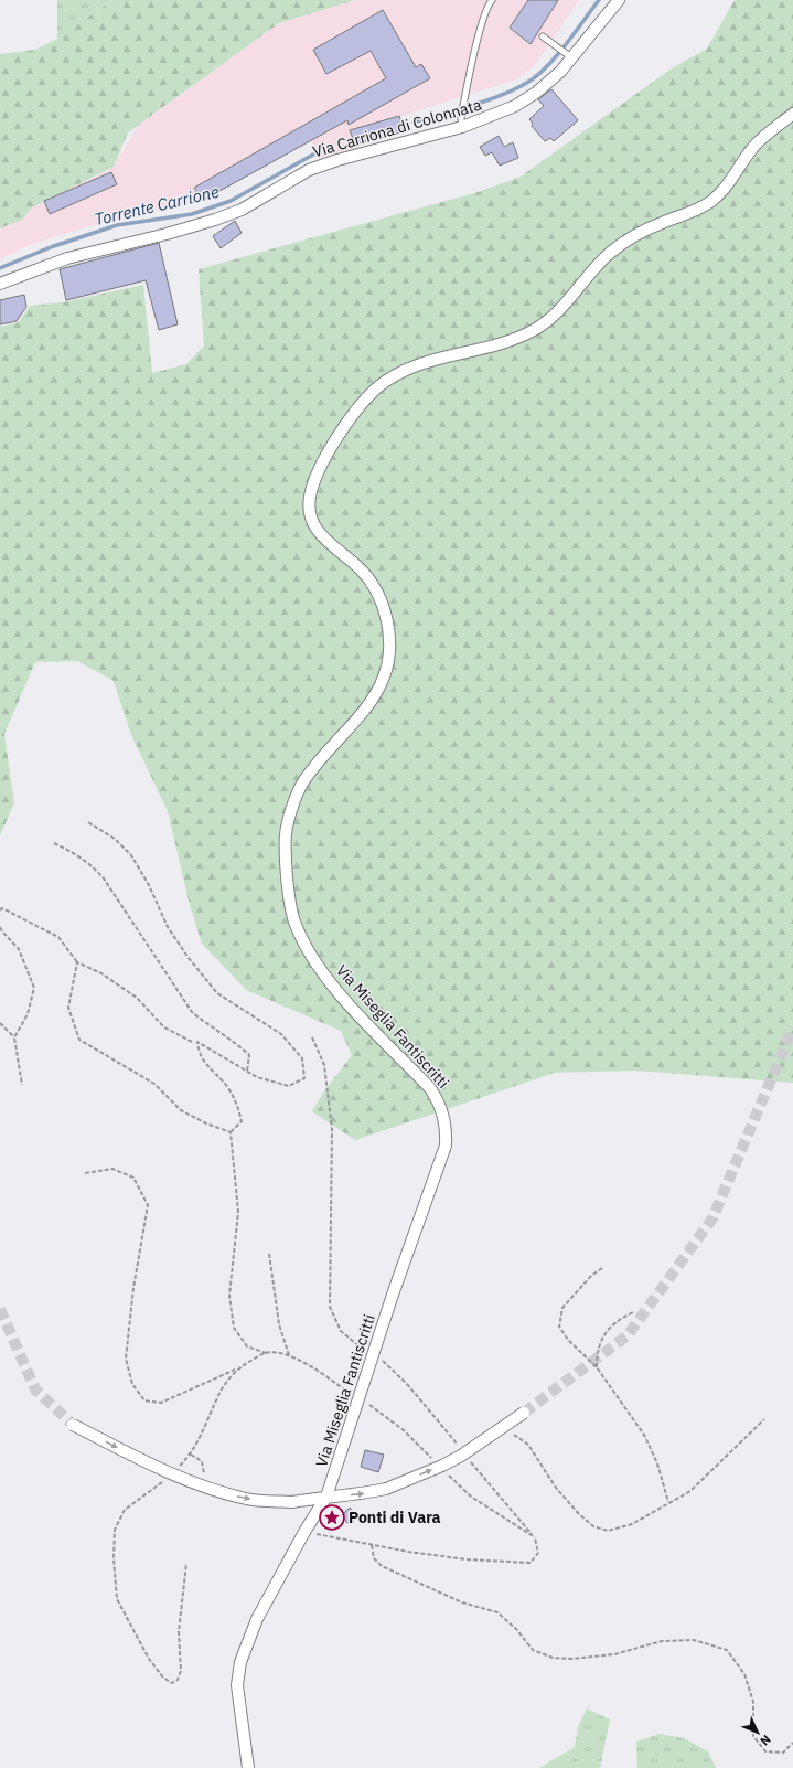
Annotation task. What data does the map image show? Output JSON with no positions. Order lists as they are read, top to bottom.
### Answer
{
  "streets": {
    "street": ["Via Carriona di Colonnata", "Via Miseglia Fantiscritti"]
  },
  "water": ["Torrente Carrione"],
  "places": {
    "place": ["Ponti di Vara"]
  },
  "north": "bottom right"
}
